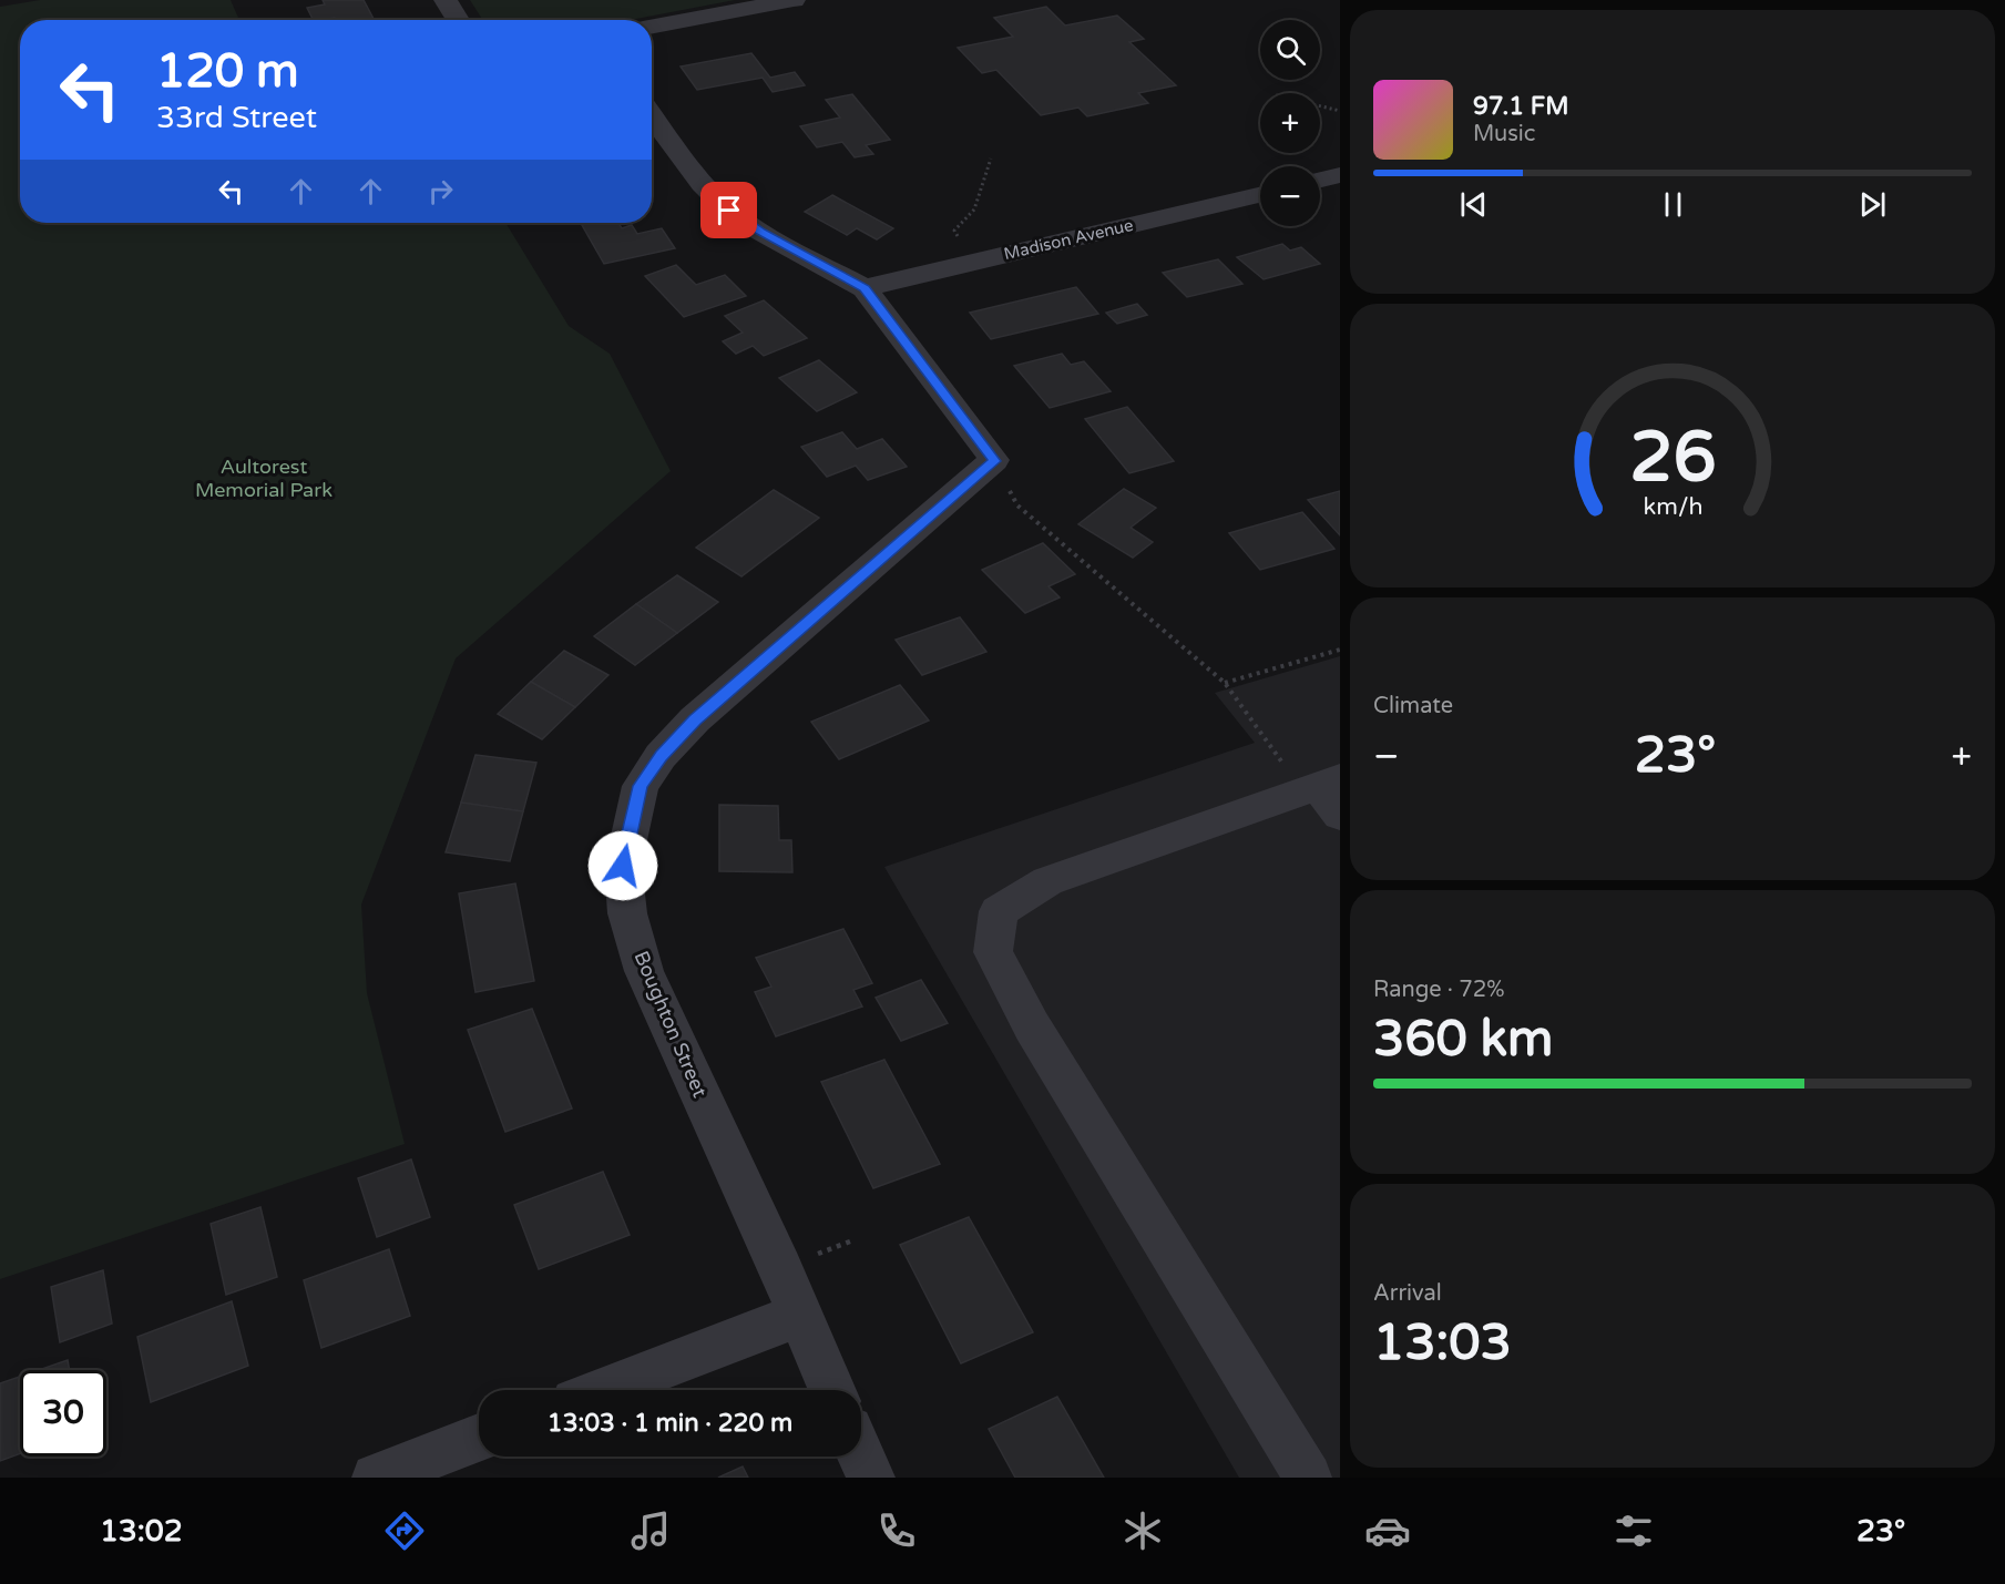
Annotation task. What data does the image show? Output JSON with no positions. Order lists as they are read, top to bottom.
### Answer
{
  "streets": {
    "street": ["Madison Avenue", "Boughton Street"]
  },
  "parks": ["Aultorest Memorial Park"],
  "page": {
    "map_buttons": ["+", "−"],
    "turn": ["120 m", "33rd Street"],
    "song": ["97.1 FM", "Music"],
    "tile": [
      "Climate",
      ["Range · 72%", "360 km"],
      ["Arrival", "13:03"]
    ],
    "heat": ["−", "23°", "+"],
    "limit": "30",
    "trip": "13:03 · 1 min · 220 m",
    "tabs": ["13:02", "23°"],
    "gauge": ["26", "km/h"]
  }
}
